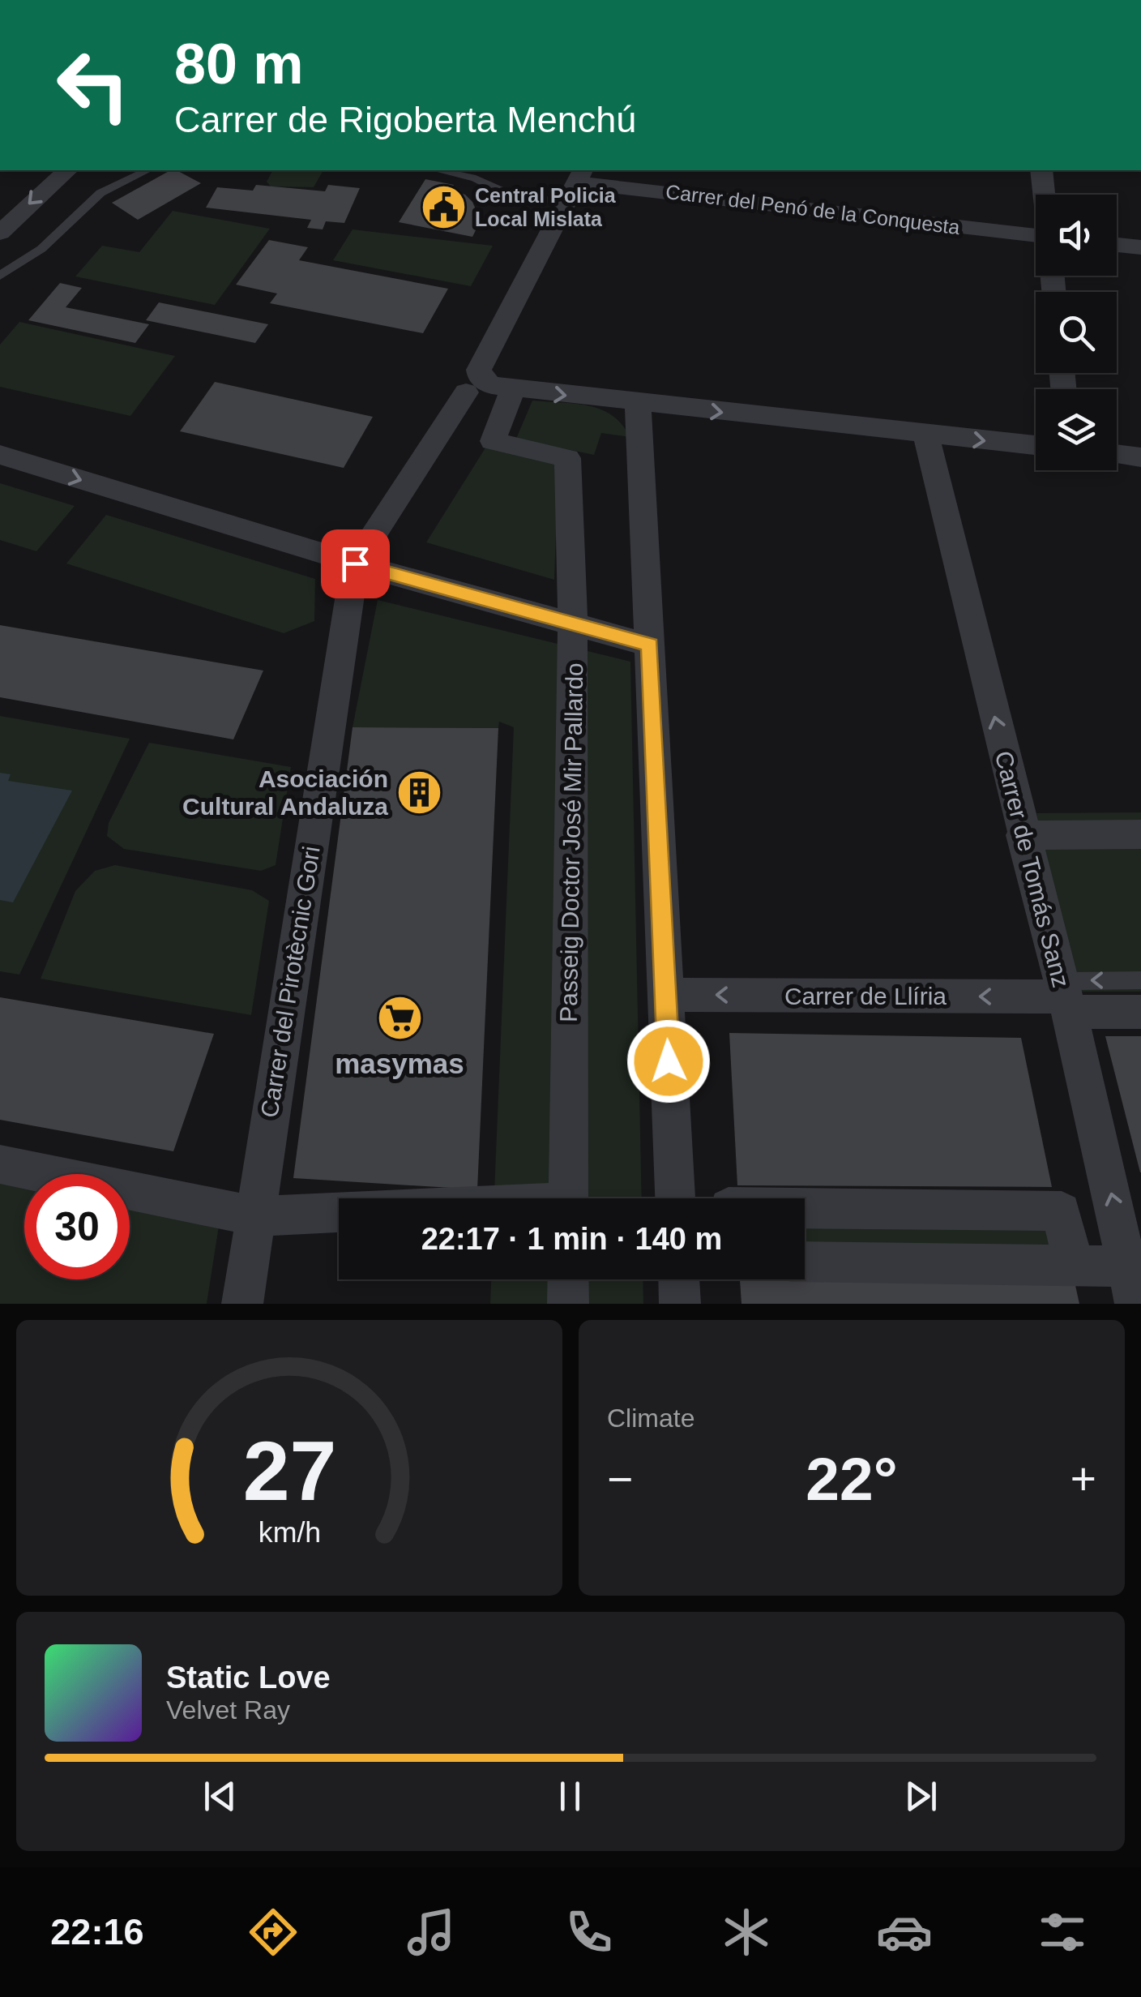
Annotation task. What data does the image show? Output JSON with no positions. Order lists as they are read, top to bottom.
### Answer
{
  "streets": {
    "street": [
      "Carrer del Penó de la Conquesta",
      "Passeig Doctor José Mir Pallardo",
      "Carrer de Tomás Sanz",
      "Carrer del Pirotècnic Gori",
      "Carrer de Llíria"
    ]
  },
  "crossings": [
    ["Carrer de Tomás Sanz", "Carrer de Llíria"]
  ],
  "one_way": ["Carrer de Tomás Sanz"],
  "places": {
    "public building": ["Central Policia Local Mislata"],
    "building": ["Asociación Cultural Andaluza"],
    "supermarket": ["masymas"]
  },
  "page": {
    "turn": ["80 m", "Carrer de Rigoberta Menchú"],
    "limit": "30",
    "trip": "22:17 · 1 min · 140 m",
    "tile": "Climate",
    "heat": ["−", "22°", "+"],
    "song": ["Static Love", "Velvet Ray"],
    "tabs": "22:16",
    "gauge": ["27", "km/h"]
  }
}
